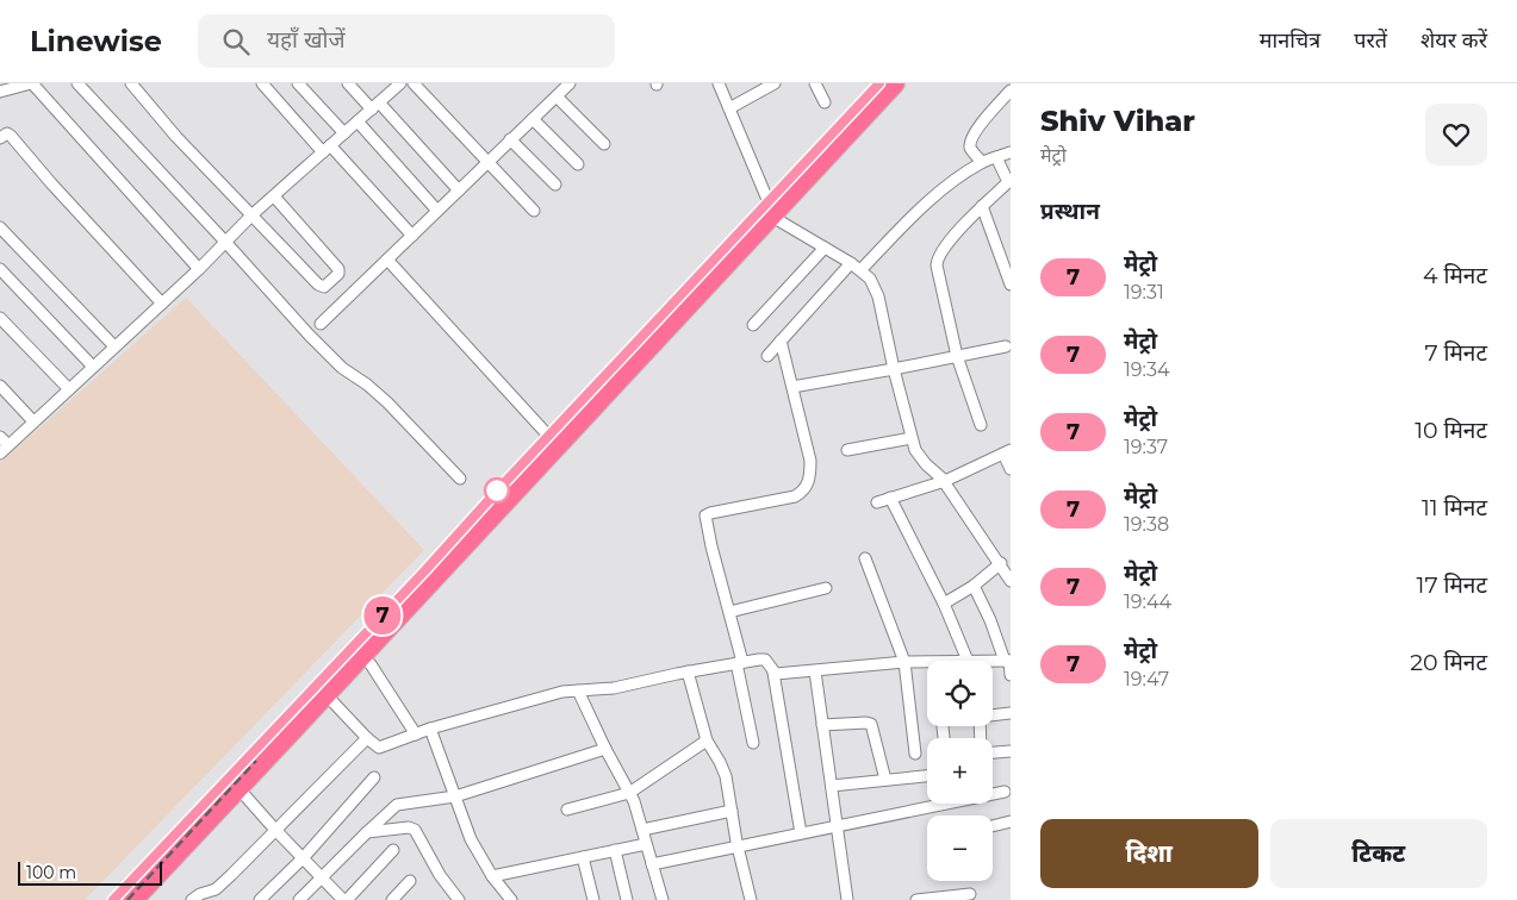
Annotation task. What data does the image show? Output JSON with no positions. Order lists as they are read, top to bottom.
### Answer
{
  "lines": ["metro line 7"],
  "scale_bar": "100 m",
  "page": {
    "header": "Linewise",
    "search": "यहाँ खोजें",
    "nav": ["मानचित्र", "परतें", "शेयर करें"],
    "on_map": "7",
    "heading": [
      ["Shiv Vihar", "मेट्रो"],
      "प्रस्थान"
    ],
    "list": [
      {
        "mark": "7",
        "name": "मेट्रो",
        "note": "19:31",
        "value": "4 मिनट"
      },
      {
        "mark": "7",
        "name": "मेट्रो",
        "note": "19:34",
        "value": "7 मिनट"
      },
      {
        "mark": "7",
        "name": "मेट्रो",
        "note": "19:37",
        "value": "10 मिनट"
      },
      {
        "mark": "7",
        "name": "मेट्रो",
        "note": "19:38",
        "value": "11 मिनट"
      },
      {
        "mark": "7",
        "name": "मेट्रो",
        "note": "19:44",
        "value": "17 मिनट"
      },
      {
        "mark": "7",
        "name": "मेट्रो",
        "note": "19:47",
        "value": "20 मिनट"
      }
    ],
    "map_buttons": ["+", "−"],
    "buttons": ["दिशा", "टिकट"],
    "scale": "100 m"
  }
}
